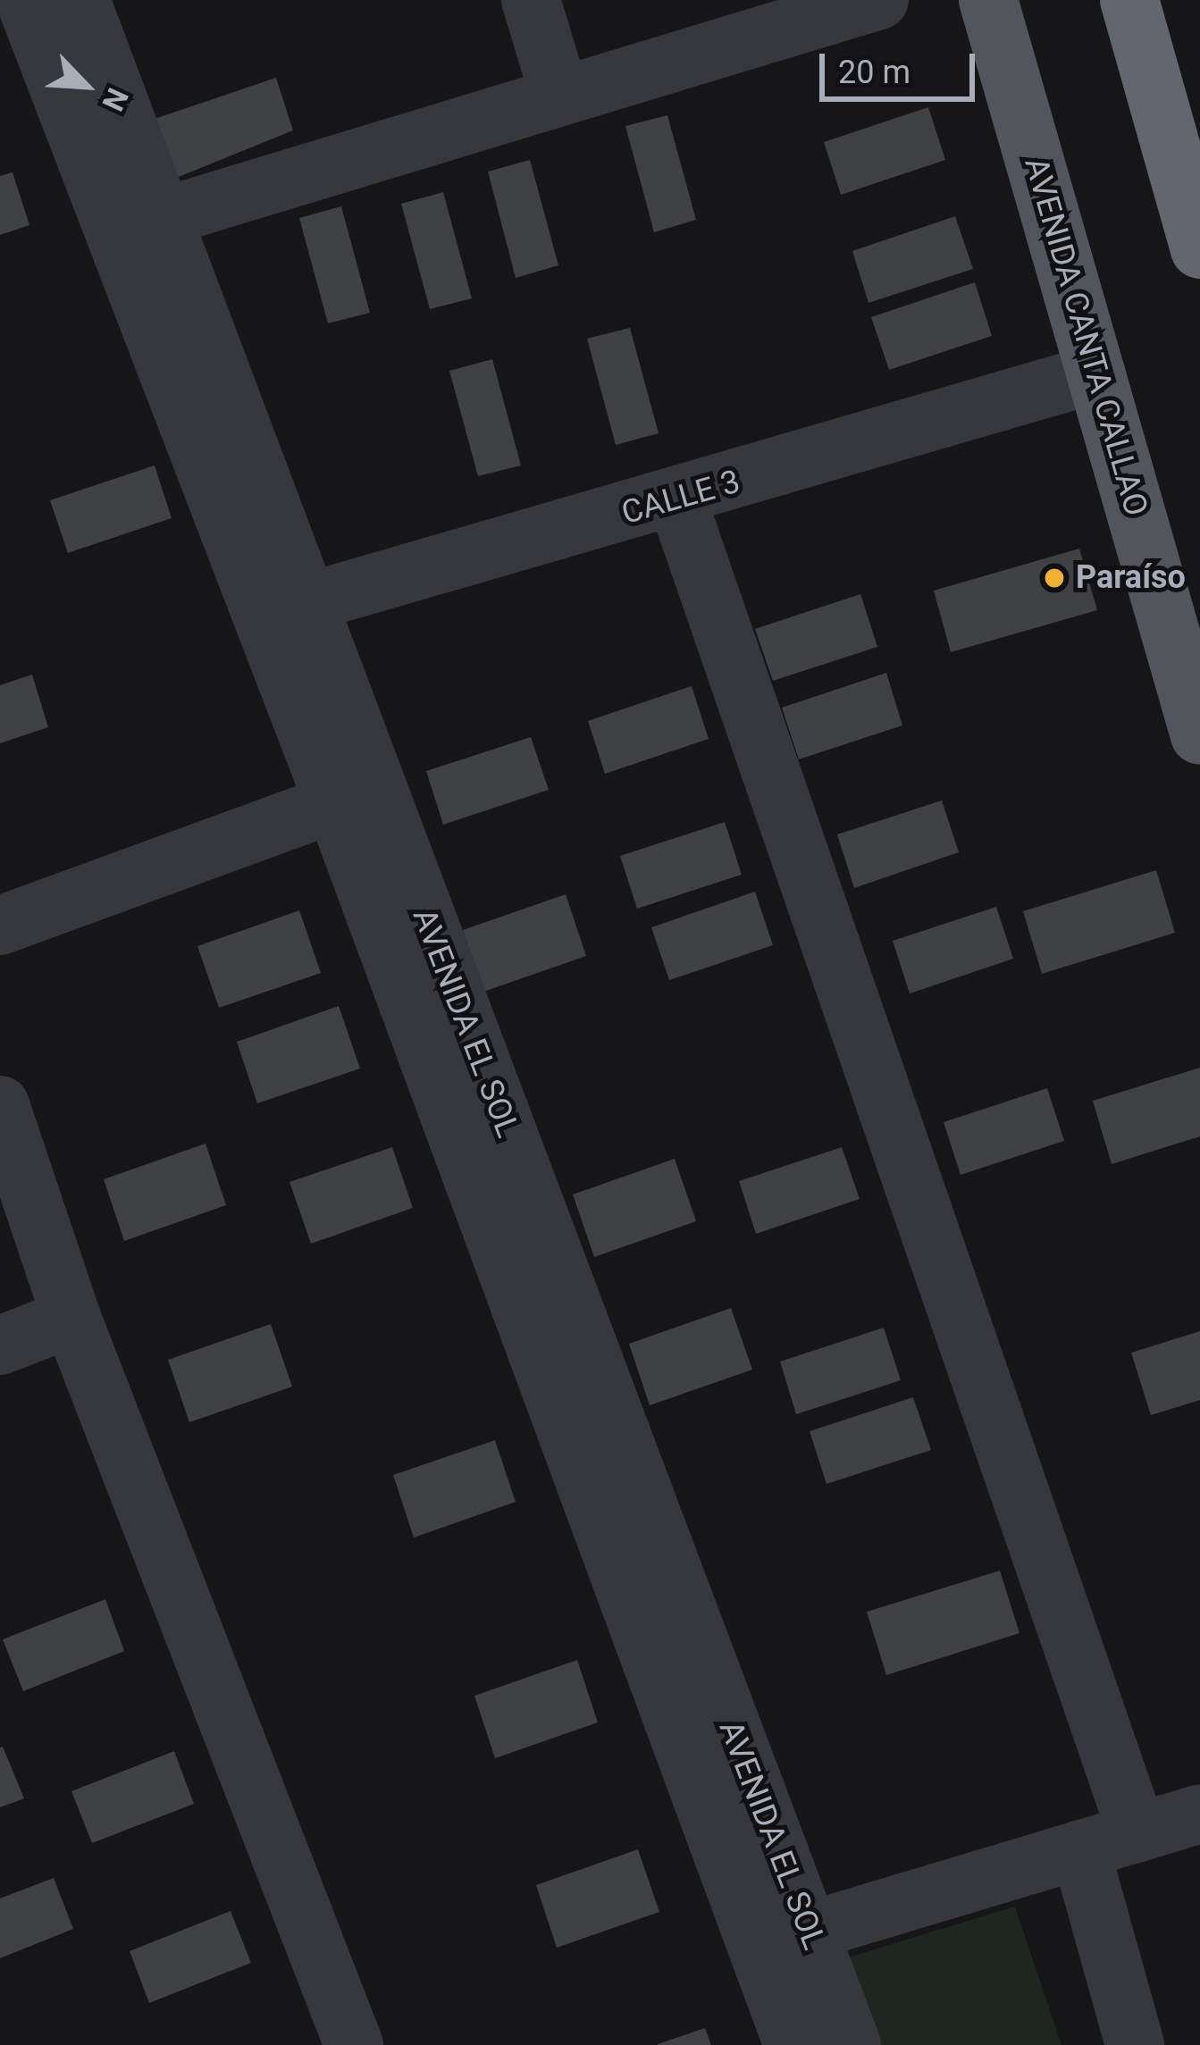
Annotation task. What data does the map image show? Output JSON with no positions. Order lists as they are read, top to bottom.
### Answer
{
  "streets": {
    "main road": ["AVENIDA CANTA CALLAO"],
    "street": ["CALLE 3", "AVENIDA EL SOL"]
  },
  "crossings": [
    ["AVENIDA CANTA CALLAO", "CALLE 3"],
    ["CALLE 3", "AVENIDA EL SOL"]
  ],
  "places": ["Paraíso"],
  "scale_bar": "20 m",
  "north": "bottom right"
}
